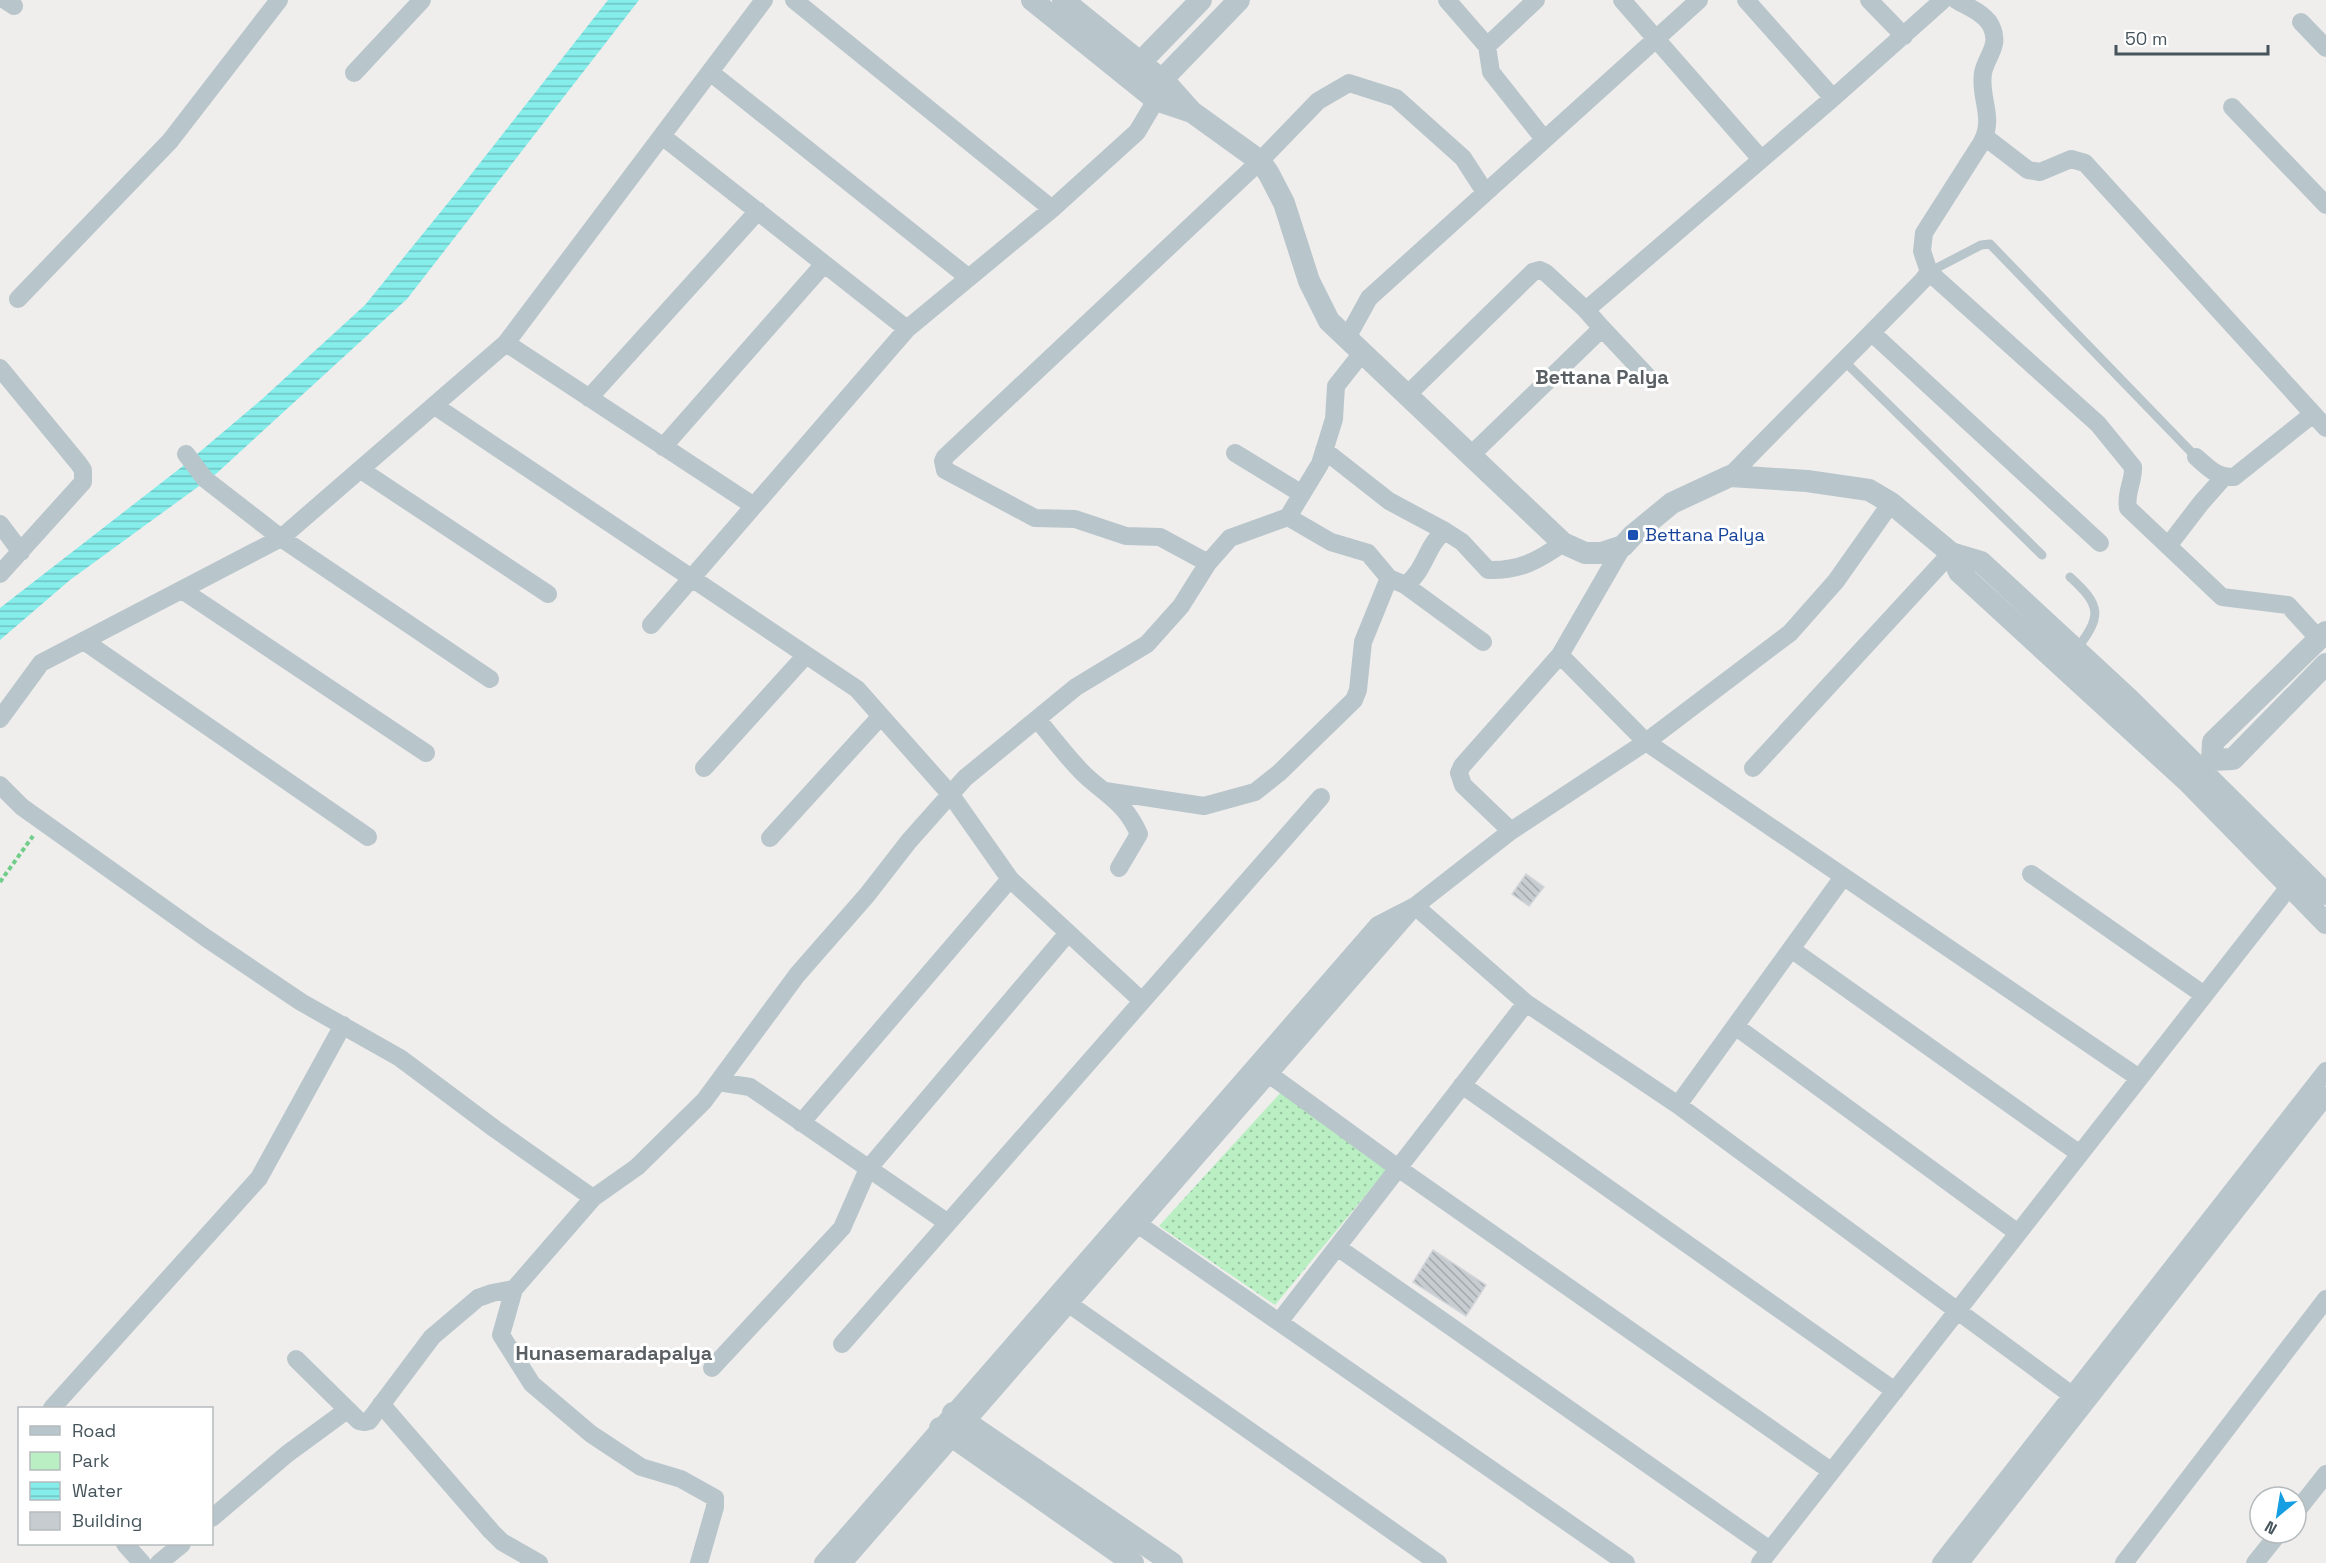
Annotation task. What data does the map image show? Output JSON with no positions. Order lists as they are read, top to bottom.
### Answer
{
  "districts": ["Bettana Palya", "Hunasemaradapalya"],
  "places": {
    "transit": ["Bettana Palya"]
  },
  "legend": [
    "Road",
    "Park",
    "Water",
    "Building"
  ],
  "scale_bar": "50 m",
  "north": "bottom left"
}
